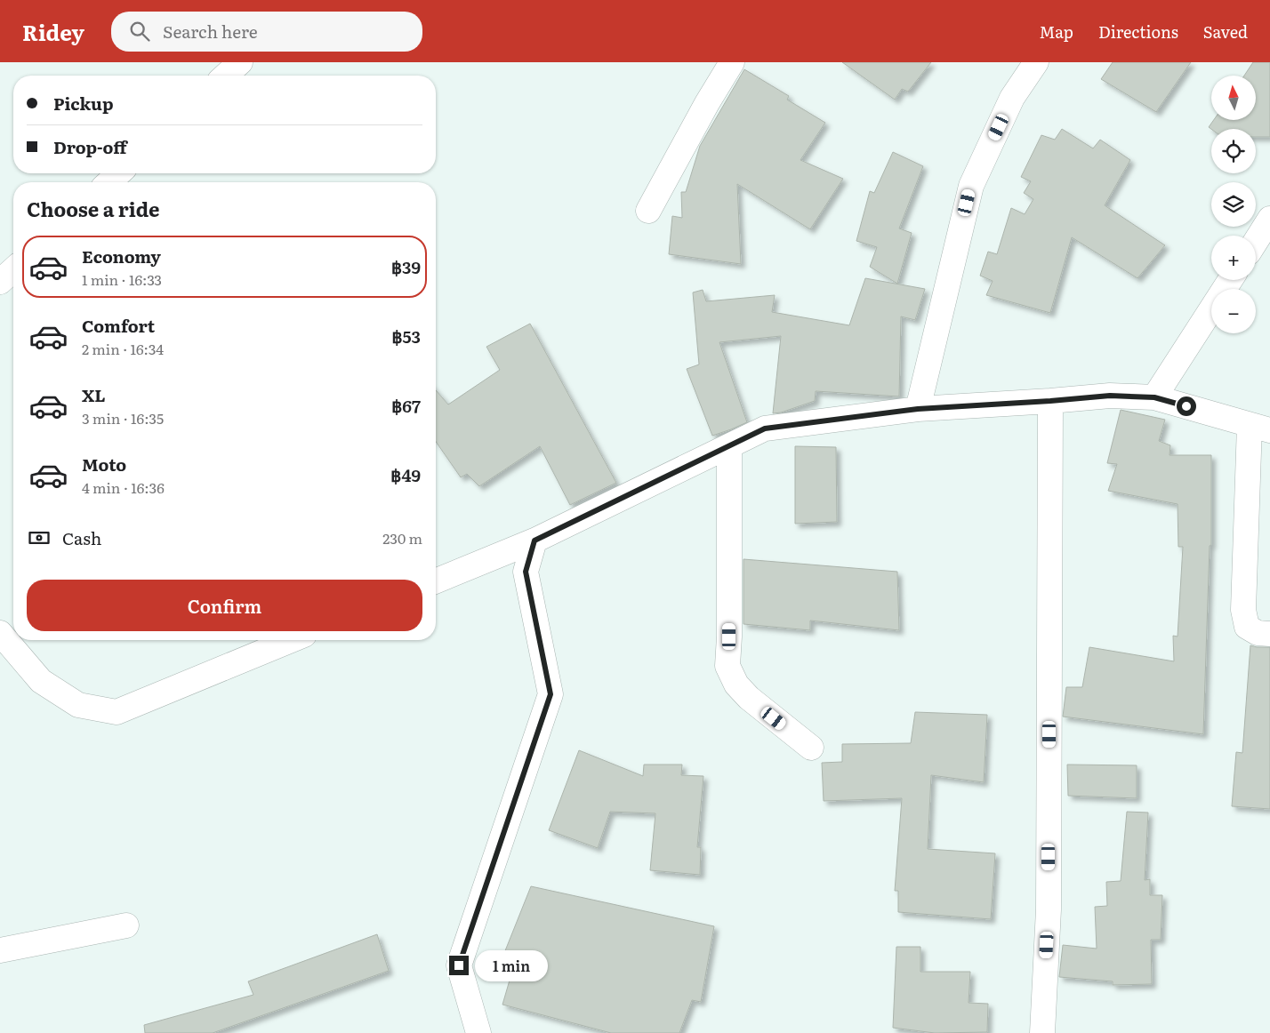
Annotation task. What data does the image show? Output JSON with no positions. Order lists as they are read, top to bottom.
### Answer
{
  "north": "top",
  "page": {
    "header": "Ridey",
    "search": "Search here",
    "nav": ["Map", "Directions", "Saved"],
    "map_buttons": ["+", "−"],
    "banner": ["Pickup", "Drop-off"],
    "heading": "Choose a ride",
    "list": [
      {
        "name": "Economy",
        "note": "1 min · 16:33",
        "value": "฿39"
      },
      {
        "name": "Comfort",
        "note": "2 min · 16:34",
        "value": "฿53"
      },
      {
        "name": "XL",
        "note": "3 min · 16:35",
        "value": "฿67"
      },
      {
        "name": "Moto",
        "note": "4 min · 16:36",
        "value": "฿49"
      }
    ],
    "pay": ["Cash", "230 m"],
    "buttons": "Confirm",
    "bubble": "1 min"
  }
}
